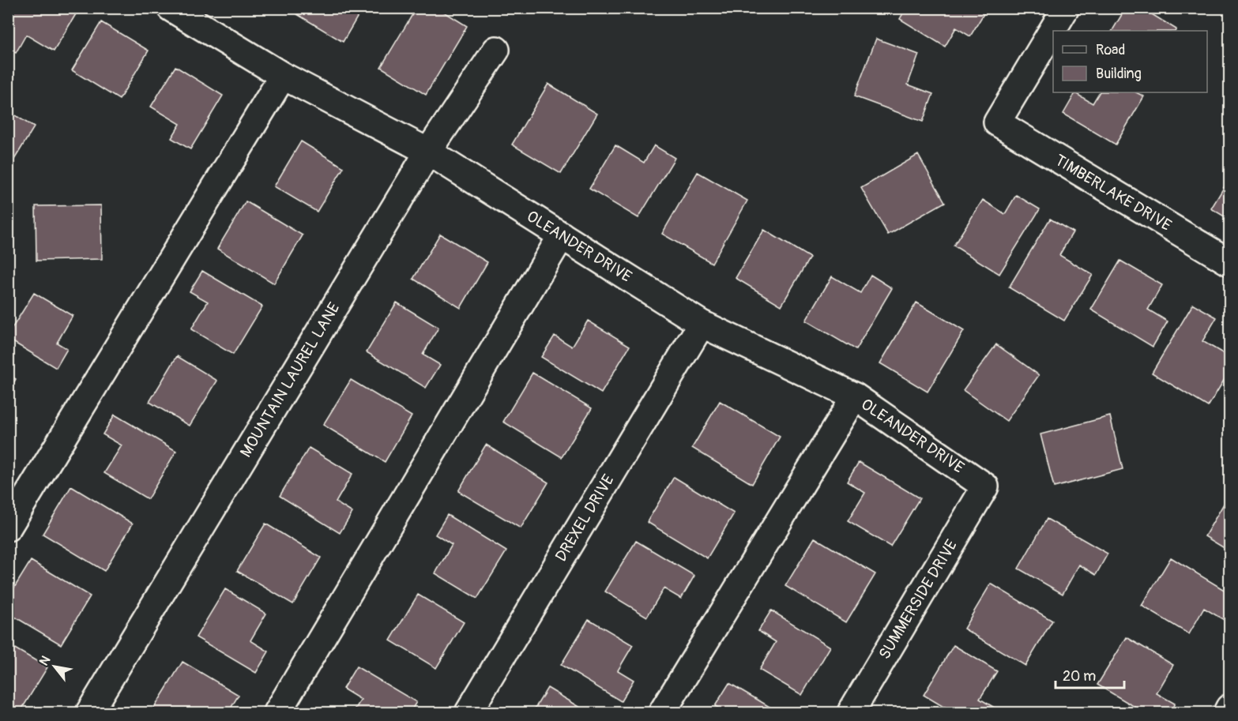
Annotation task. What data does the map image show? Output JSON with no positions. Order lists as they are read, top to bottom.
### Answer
{
  "streets": {
    "street": [
      "TIMBERLAKE DRIVE",
      "OLEANDER DRIVE",
      "MOUNTAIN LAUREL LANE",
      "DREXEL DRIVE",
      "SUMMERSIDE DRIVE"
    ]
  },
  "crossings": [
    ["OLEANDER DRIVE", "MOUNTAIN LAUREL LANE"],
    ["OLEANDER DRIVE", "DREXEL DRIVE"],
    ["OLEANDER DRIVE", "SUMMERSIDE DRIVE"]
  ],
  "legend": ["Road", "Building"],
  "scale_bar": "20 m",
  "north": "top left"
}
